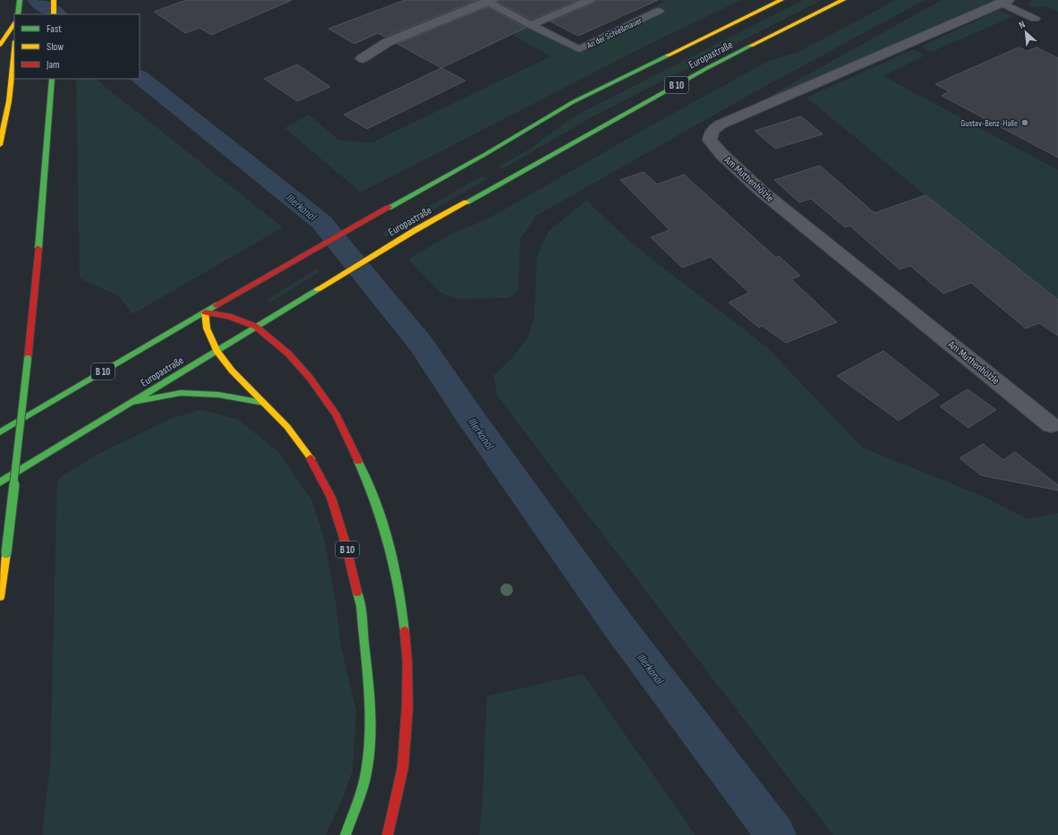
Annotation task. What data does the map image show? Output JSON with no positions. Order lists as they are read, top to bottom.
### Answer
{
  "streets": {
    "main road": ["Europastraße", "B 10"],
    "street": ["An der Schießmauer", "Am Muthenhölzle"]
  },
  "crossings": [
    ["Europastraße", "B 10"]
  ],
  "water": ["Illerkanal"],
  "places": ["Gustav-Benz-Halle"],
  "legend": ["Fast", "Slow", "Jam"],
  "north": "top left"
}
